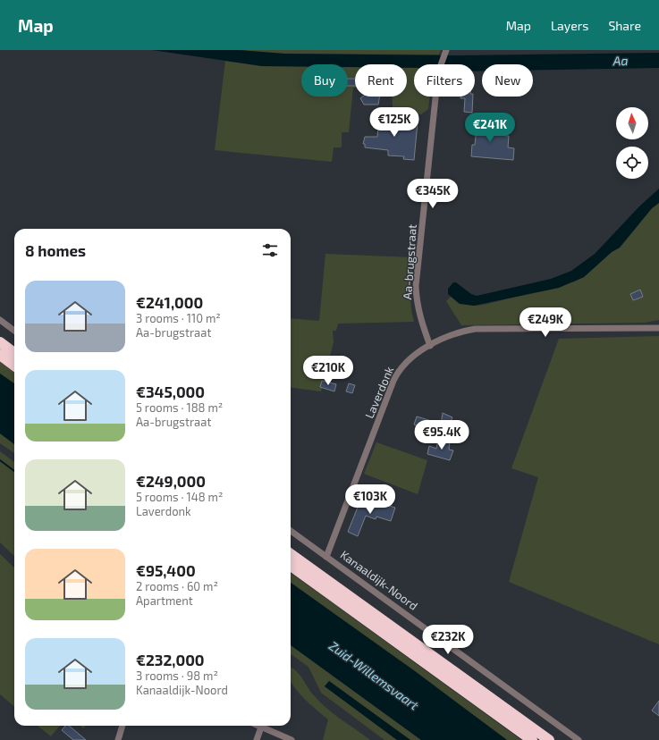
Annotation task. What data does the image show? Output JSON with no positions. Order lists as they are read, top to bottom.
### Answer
{
  "streets": {
    "street": ["Aa-brugstraat", "Laverdonk", "Kanaaldijk-Noord"]
  },
  "crossings": [
    ["Aa-brugstraat", "Laverdonk"],
    ["Laverdonk", "Kanaaldijk-Noord"]
  ],
  "water": ["Aa", "Zuid-Willemsvaart"],
  "north": "top",
  "page": {
    "header": "Map",
    "nav": ["Map", "Layers", "Share"],
    "chip": [
      "Buy",
      "Rent",
      "Filters",
      "New"
    ],
    "price": [
      "€125K",
      "€241K",
      "€345K",
      "€249K",
      "€210K",
      "€95.4K",
      "€103K",
      "€232K"
    ],
    "heading": "8 homes",
    "list": [
      {
        "name": "€241,000",
        "note": "3 rooms · 110 m² · Aa-brugstraat"
      },
      {
        "name": "€345,000",
        "note": "5 rooms · 188 m² · Aa-brugstraat"
      },
      {
        "name": "€249,000",
        "note": "5 rooms · 148 m² · Laverdonk"
      },
      {
        "name": "€95,400",
        "note": "2 rooms · 60 m² · Apartment"
      },
      {
        "name": "€232,000",
        "note": "3 rooms · 98 m² · Kanaaldijk-Noord"
      }
    ]
  }
}
